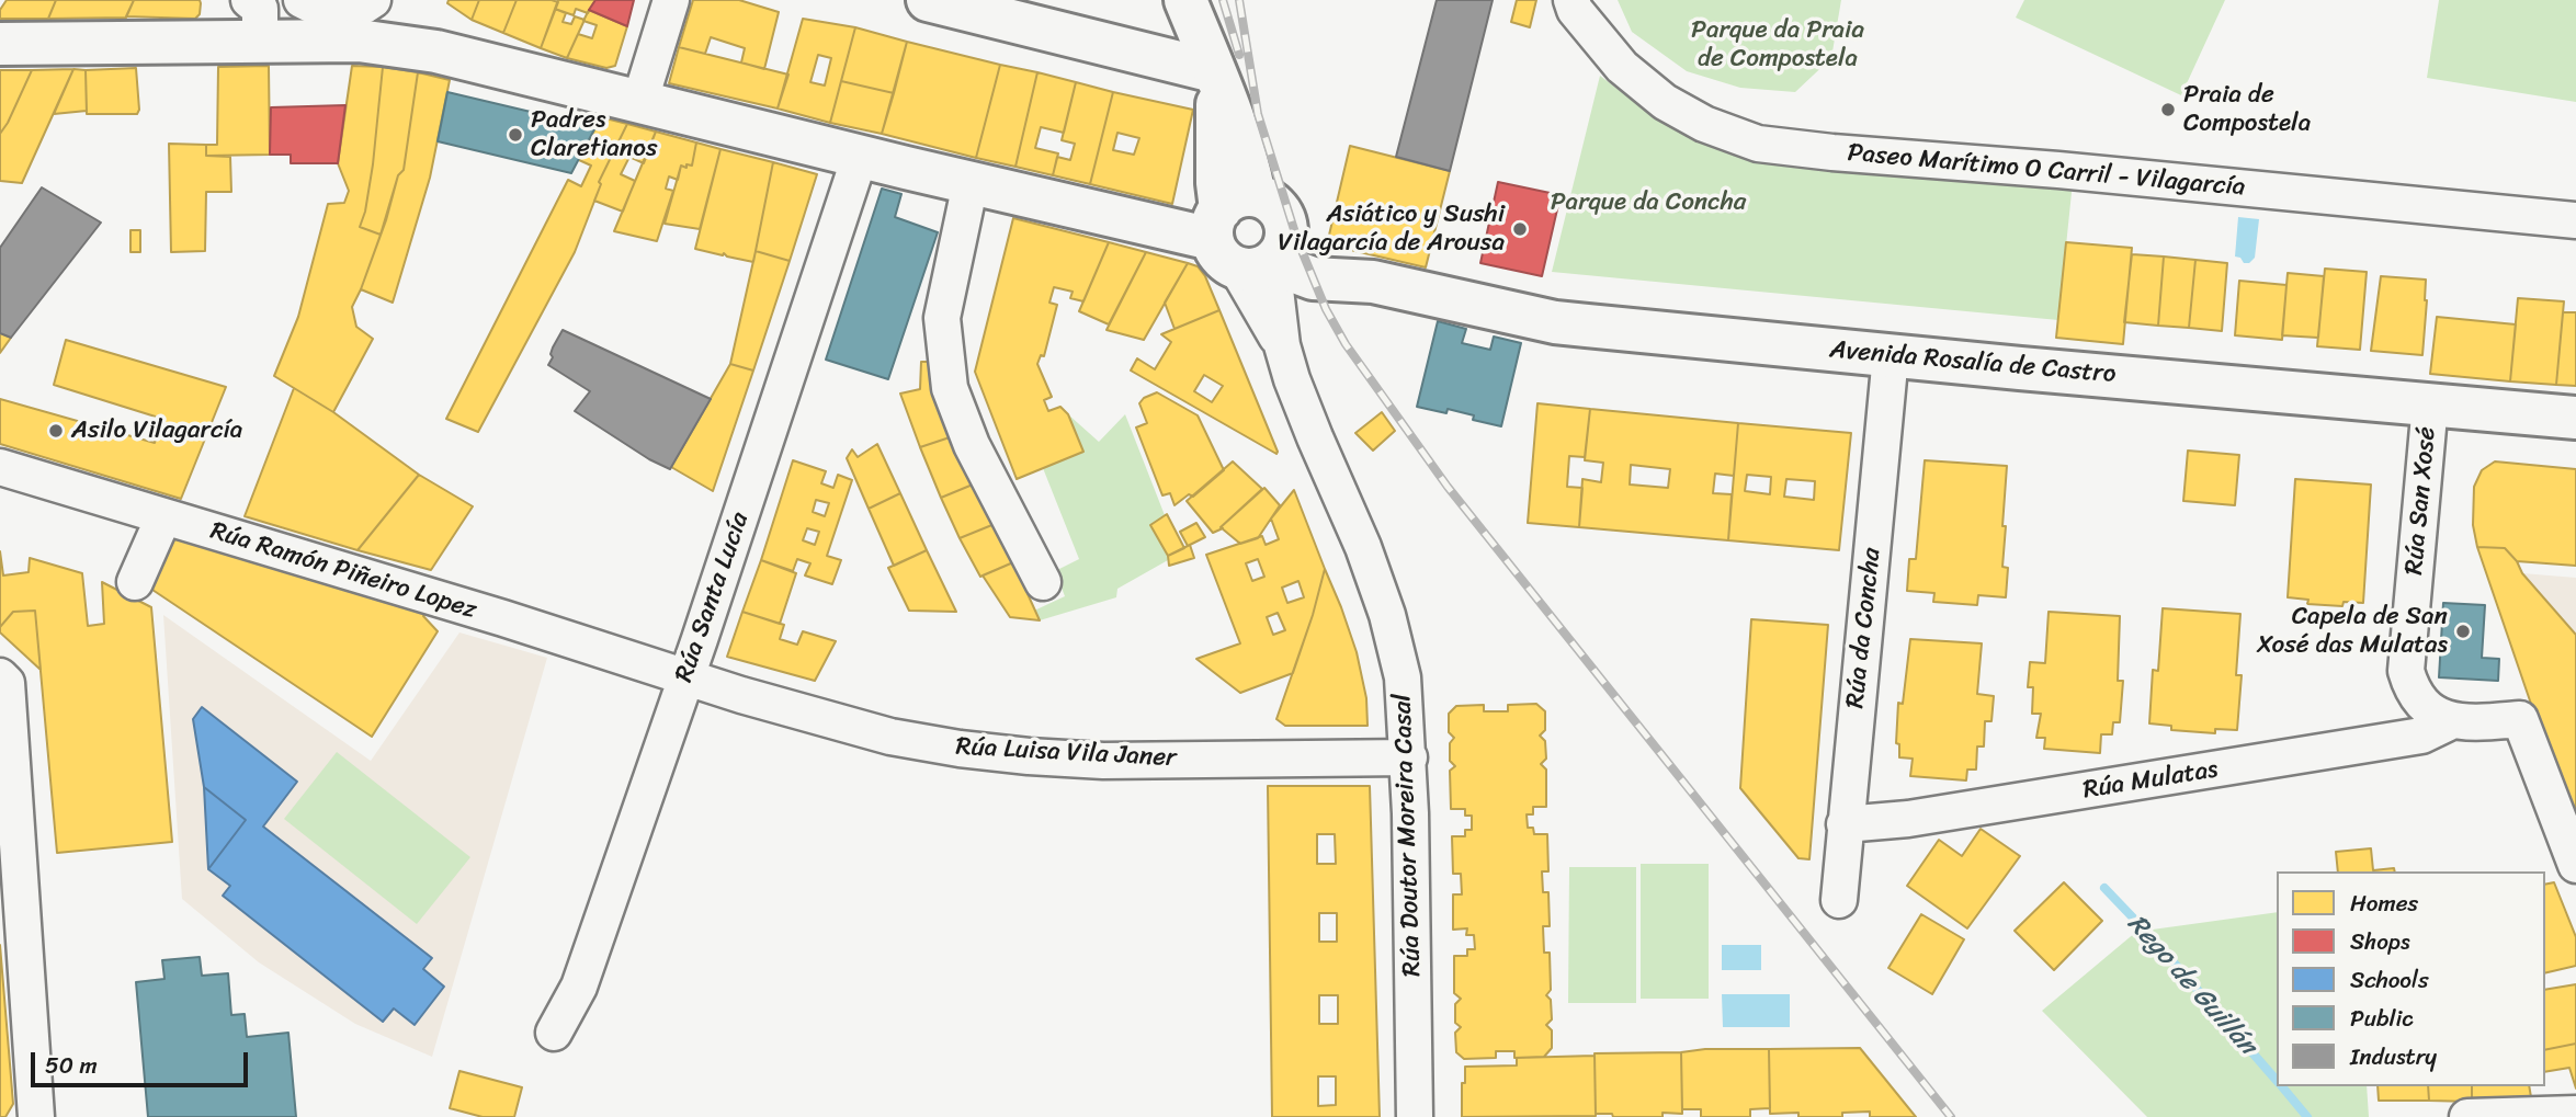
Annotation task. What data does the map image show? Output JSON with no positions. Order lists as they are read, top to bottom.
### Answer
{
  "streets": {
    "main road": ["Avenida Rosalía de Castro"],
    "street": [
      "Paseo Marítimo O Carril - Vilagarcía",
      "Rúa San Xosé",
      "Rúa Ramón Piñeiro Lopez",
      "Rúa Santa Lucía",
      "Rúa da Concha",
      "Rúa Luisa Vila Janer",
      "Rúa Mulatas",
      "Rúa Doutor Moreira Casal"
    ]
  },
  "crossings": [
    ["Avenida Rosalía de Castro", "Rúa San Xosé"],
    ["Avenida Rosalía de Castro", "Rúa Santa Lucía"],
    ["Avenida Rosalía de Castro", "Rúa da Concha"],
    ["Avenida Rosalía de Castro", "Rúa Doutor Moreira Casal"],
    ["Rúa San Xosé", "Rúa Mulatas"],
    ["Rúa Ramón Piñeiro Lopez", "Rúa Santa Lucía"],
    ["Rúa Ramón Piñeiro Lopez", "Rúa Luisa Vila Janer"],
    ["Rúa Santa Lucía", "Rúa Luisa Vila Janer"],
    ["Rúa da Concha", "Rúa Mulatas"],
    ["Rúa Luisa Vila Janer", "Rúa Doutor Moreira Casal"]
  ],
  "water": ["Rego de Guillán"],
  "parks": ["Parque da Praia de Compostela", "Parque da Concha"],
  "places": [
    "Praia de Compostela",
    "Padres Claretianos",
    "Asiático y Sushi Vilagarcía de Arousa",
    "Asilo Vilagarcía",
    "Capela de San Xosé das Mulatas"
  ],
  "legend": [
    "Homes",
    "Shops",
    "Schools",
    "Public",
    "Industry"
  ],
  "scale_bar": "50 m"
}
